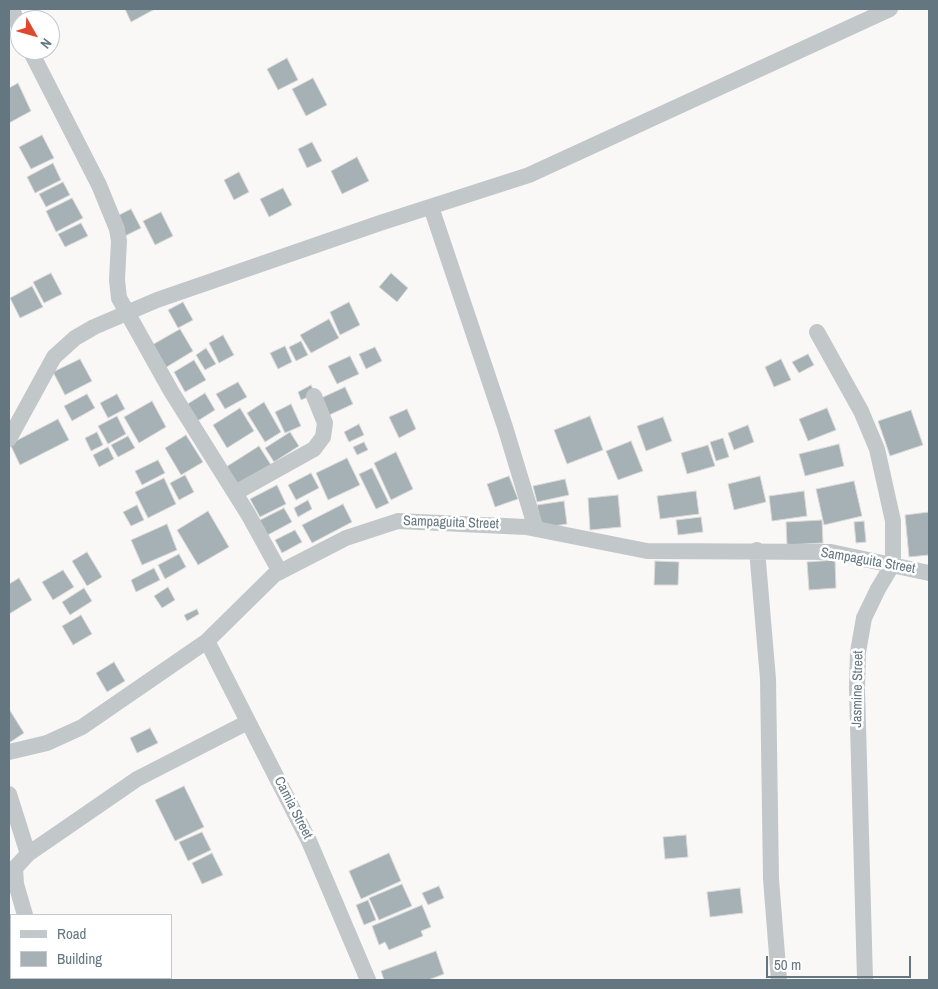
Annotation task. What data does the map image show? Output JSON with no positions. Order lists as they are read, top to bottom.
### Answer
{
  "streets": {
    "street": ["Sampaguita Street", "Jasmine Street", "Camia Street"]
  },
  "crossings": [
    ["Sampaguita Street", "Jasmine Street"],
    ["Sampaguita Street", "Camia Street"]
  ],
  "legend": ["Road", "Building"],
  "scale_bar": "50 m",
  "north": "bottom right"
}
